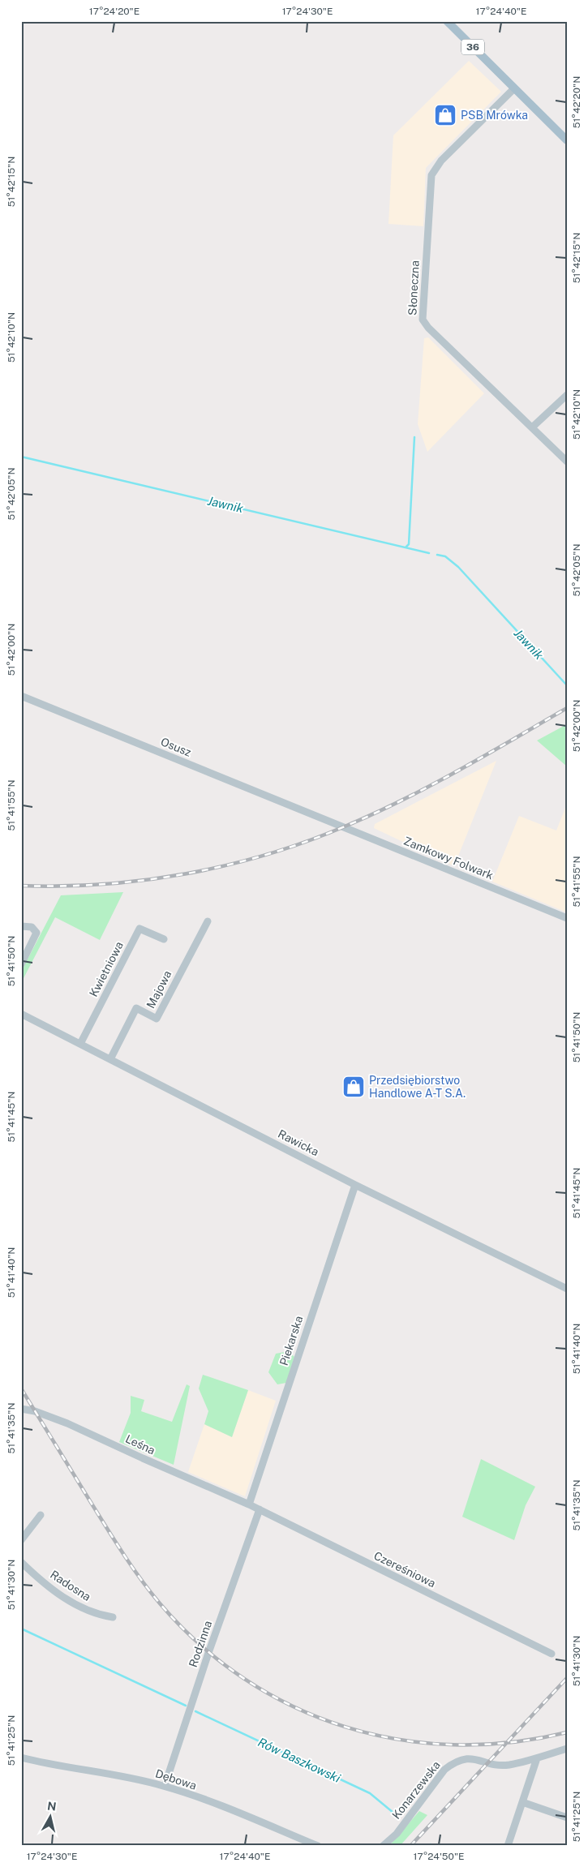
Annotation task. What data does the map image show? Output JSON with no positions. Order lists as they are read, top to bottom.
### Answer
{
  "streets": {
    "main road": ["36"],
    "street": [
      "Słoneczna",
      "Osusz",
      "Zamkowy Folwark",
      "Kwietniowa",
      "Majowa",
      "Rawicka",
      "Piekarska",
      "Leśna",
      "Czereśniowa",
      "Radosna",
      "Rodzinna",
      "Dębowa",
      "Konarzewska"
    ]
  },
  "crossings": [
    ["36", "Słoneczna"],
    ["Osusz", "Zamkowy Folwark"],
    ["Kwietniowa", "Rawicka"],
    ["Majowa", "Rawicka"],
    ["Rawicka", "Piekarska"],
    ["Piekarska", "Leśna"],
    ["Piekarska", "Czereśniowa"],
    ["Leśna", "Czereśniowa"],
    ["Czereśniowa", "Rodzinna"],
    ["Rodzinna", "Dębowa"]
  ],
  "water": ["Jawnik", "Rów Baszkowski"],
  "places": {
    "shop": ["PSB Mrówka", "Przedsiębiorstwo Handlowe A-T S.A."]
  },
  "north": "top",
  "coordinates": [
    "17°24'20\"E",
    "17°24'30\"E",
    "17°24'40\"E",
    "51°42'20\"N",
    "51°42'15\"N",
    "51°42'10\"N",
    "51°42'05\"N",
    "51°42'00\"N",
    "51°41'55\"N",
    "51°41'50\"N",
    "51°41'45\"N",
    "51°41'40\"N",
    "51°41'35\"N",
    "51°41'30\"N",
    "51°41'25\"N",
    "17°24'50\"E"
  ]
}
